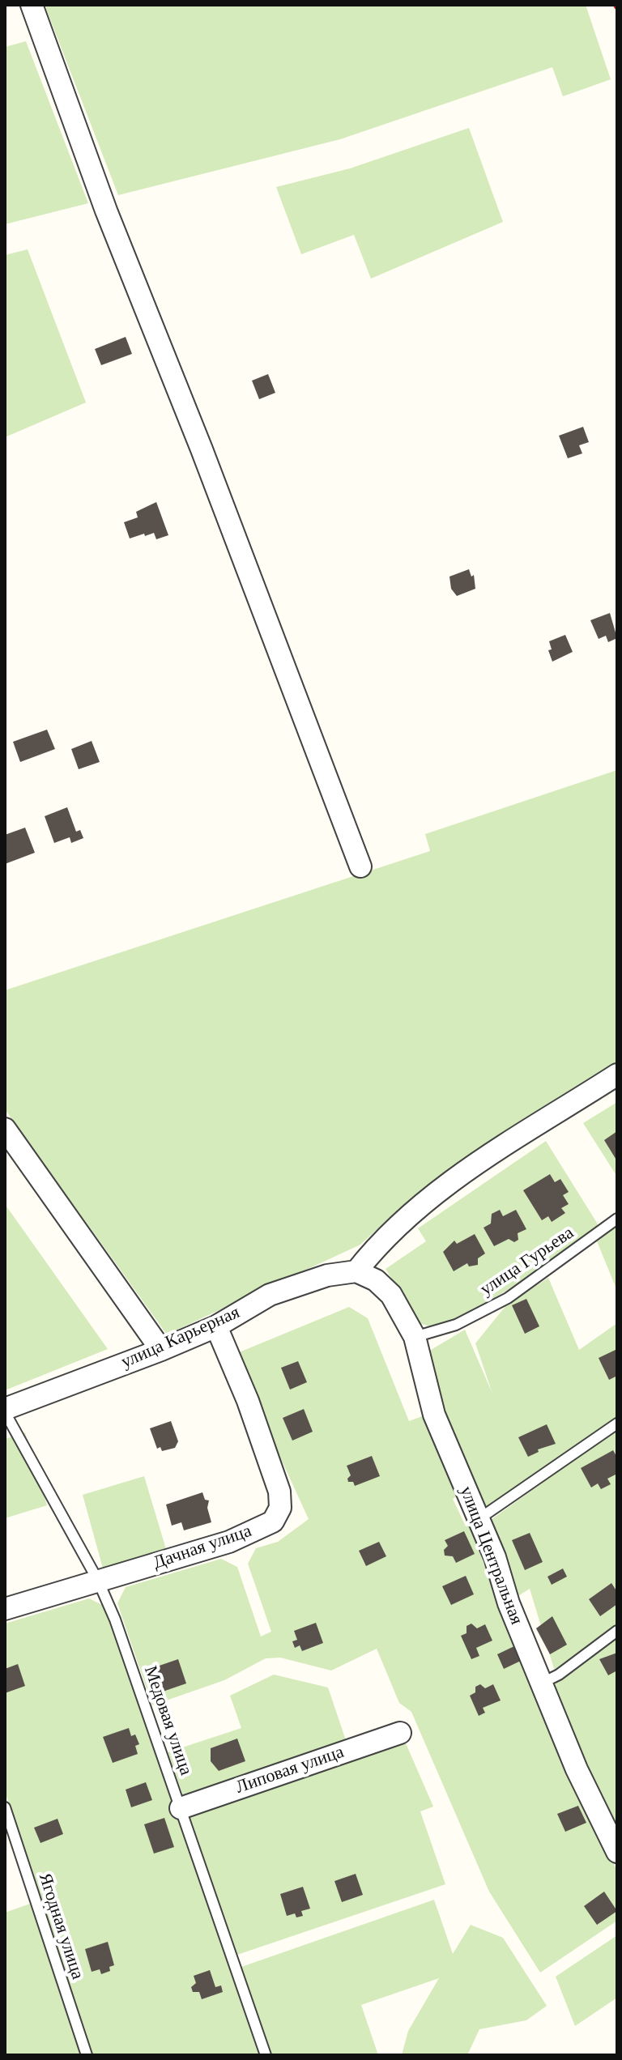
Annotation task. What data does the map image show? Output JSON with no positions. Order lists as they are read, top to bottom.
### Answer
{
  "streets": {
    "street": [
      "улица Карьерная",
      "Дачная улица",
      "улица Центральная",
      "Липовая улица"
    ],
    "lane": ["улица Гурьева", "Медовая улица", "Ягодная улица"]
  },
  "crossings": [
    ["улица Гурьева", "улица Центральная"],
    ["улица Карьерная", "Дачная улица"],
    ["улица Карьерная", "улица Центральная"],
    ["улица Карьерная", "Медовая улица"],
    ["Дачная улица", "Медовая улица"],
    ["Медовая улица", "Липовая улица"]
  ]
}
